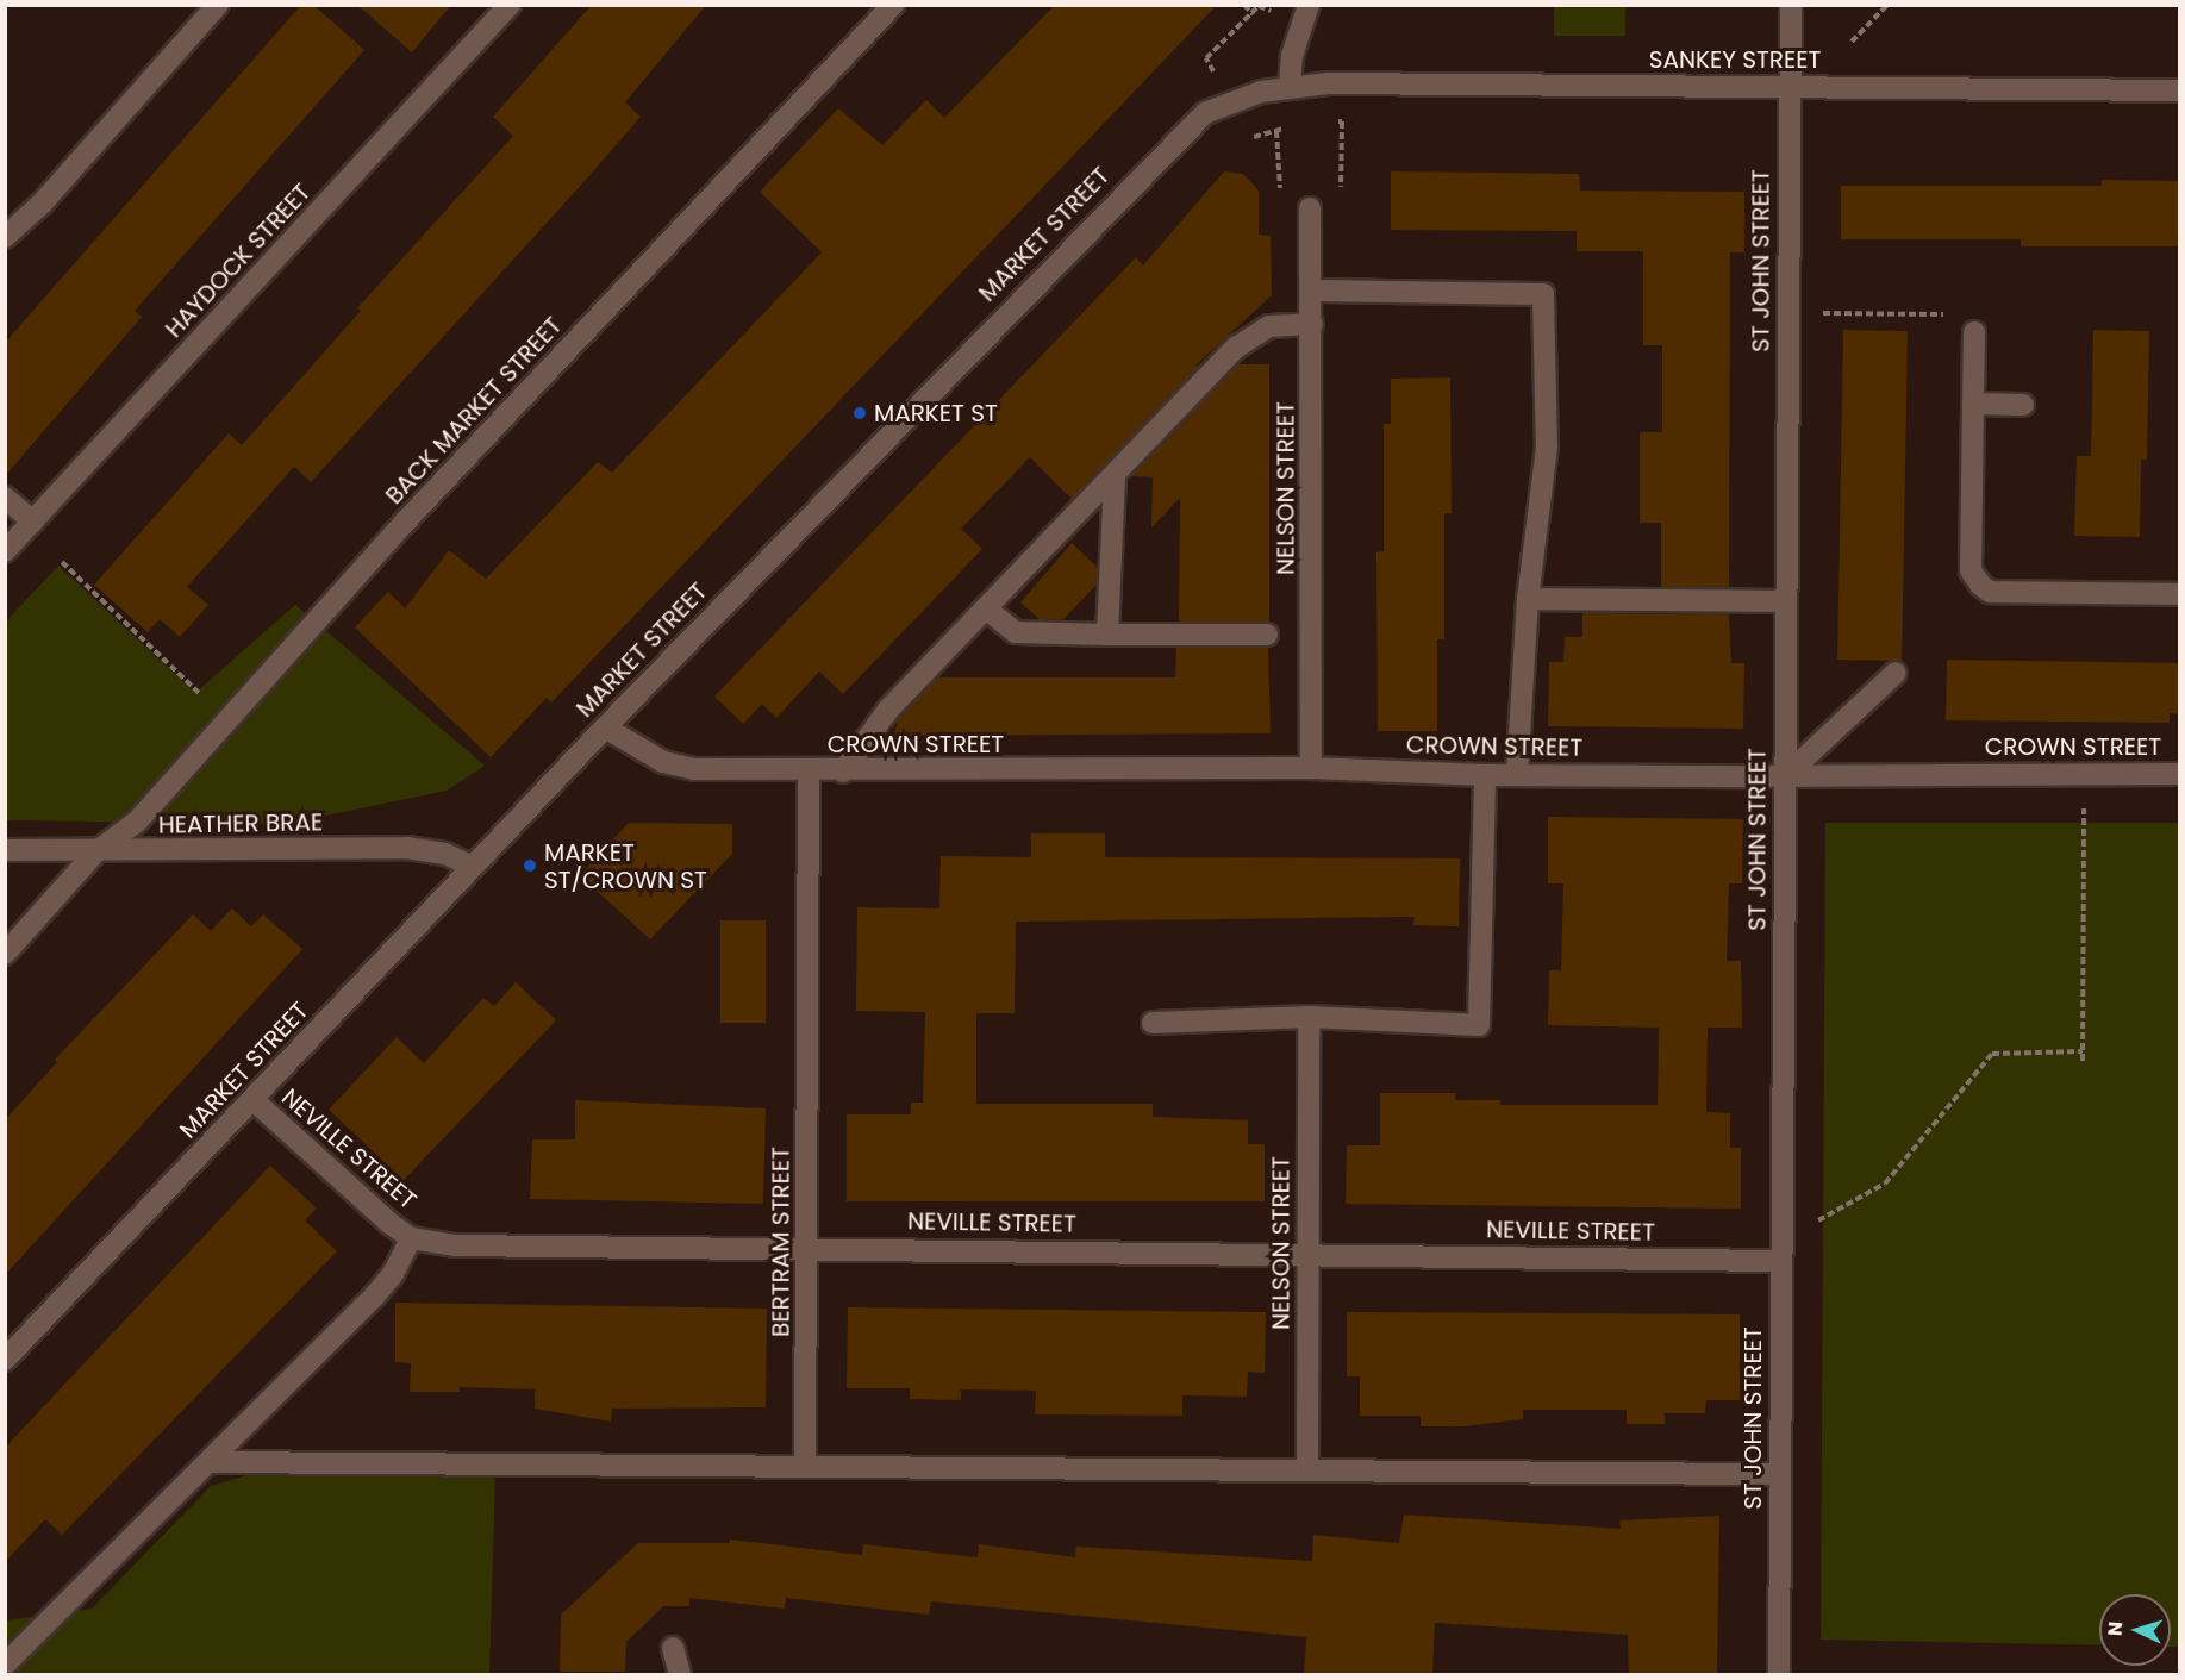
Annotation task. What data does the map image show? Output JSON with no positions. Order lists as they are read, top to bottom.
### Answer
{
  "streets": {
    "street": [
      "SANKEY STREET",
      "MARKET STREET",
      "HAYDOCK STREET",
      "ST JOHN STREET",
      "BACK MARKET STREET",
      "NELSON STREET",
      "CROWN STREET",
      "HEATHER BRAE",
      "NEVILLE STREET",
      "BERTRAM STREET"
    ]
  },
  "crossings": [
    ["SANKEY STREET", "MARKET STREET"],
    ["SANKEY STREET", "ST JOHN STREET"],
    ["MARKET STREET", "CROWN STREET"],
    ["MARKET STREET", "HEATHER BRAE"],
    ["MARKET STREET", "NEVILLE STREET"],
    ["ST JOHN STREET", "CROWN STREET"],
    ["ST JOHN STREET", "NEVILLE STREET"],
    ["BACK MARKET STREET", "HEATHER BRAE"],
    ["NELSON STREET", "CROWN STREET"],
    ["NELSON STREET", "NEVILLE STREET"],
    ["CROWN STREET", "BERTRAM STREET"],
    ["NEVILLE STREET", "BERTRAM STREET"]
  ],
  "places": ["MARKET ST", "MARKET ST/CROWN ST"],
  "north": "left"
}
